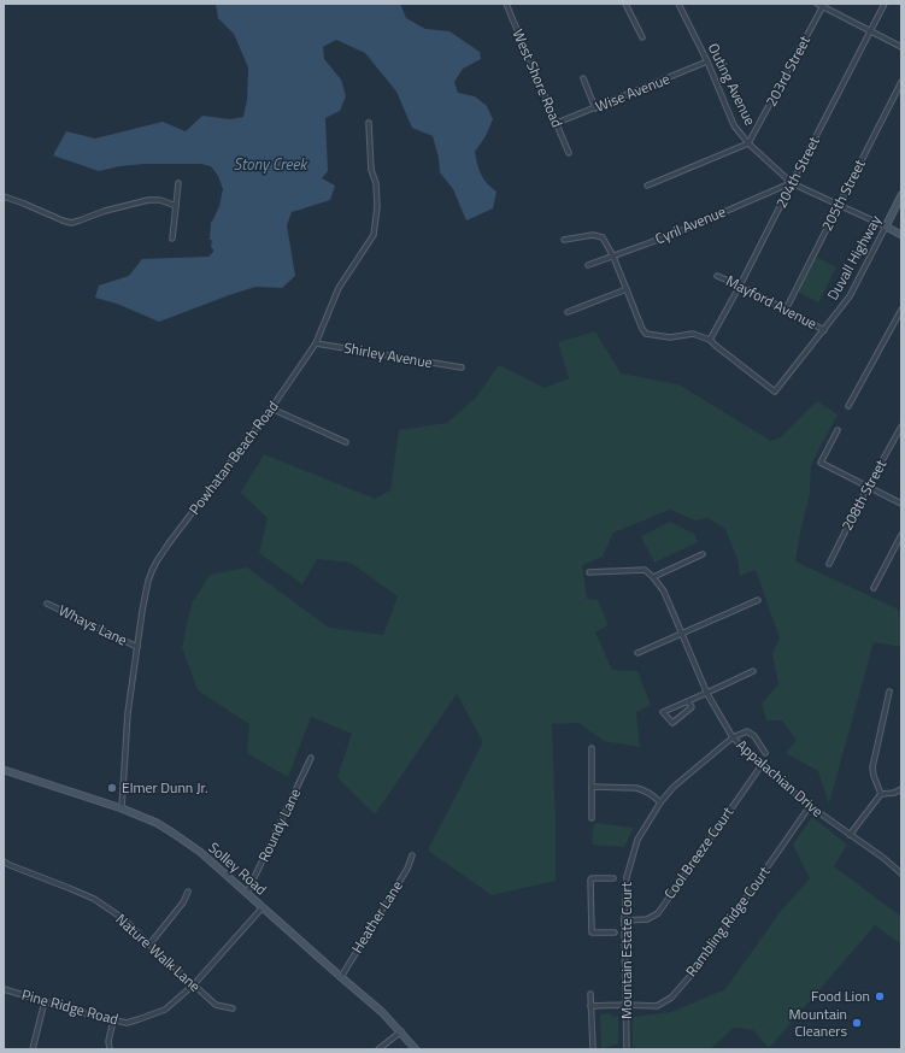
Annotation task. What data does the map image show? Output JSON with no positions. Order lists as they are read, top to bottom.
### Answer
{
  "streets": {
    "main road": ["Outing Avenue", "Duvall Highway", "Solley Road"],
    "street": [
      "203rd Street",
      "West Shore Road",
      "Wise Avenue",
      "204th Street",
      "205th Street",
      "Cyril Avenue",
      "Mayford Avenue",
      "Shirley Avenue",
      "Powhatan Beach Road",
      "208th Street",
      "Whays Lane",
      "Appalachian Drive",
      "Roundy Lane",
      "Cool Breeze Court",
      "Heather Lane",
      "Rambling Ridge Court",
      "Mountain Estate Court",
      "Nature Walk Lane",
      "Pine Ridge Road"
    ]
  },
  "crossings": [
    ["203rd Street", "Outing Avenue"],
    ["West Shore Road", "Wise Avenue"],
    ["Outing Avenue", "Wise Avenue"],
    ["Outing Avenue", "204th Street"],
    ["Outing Avenue", "205th Street"],
    ["Outing Avenue", "Cyril Avenue"],
    ["Outing Avenue", "Duvall Highway"],
    ["204th Street", "Cyril Avenue"],
    ["204th Street", "Mayford Avenue"],
    ["205th Street", "Mayford Avenue"],
    ["Duvall Highway", "Mayford Avenue"],
    ["Shirley Avenue", "Powhatan Beach Road"],
    ["Powhatan Beach Road", "Whays Lane"],
    ["Powhatan Beach Road", "Solley Road"],
    ["Appalachian Drive", "Cool Breeze Court"],
    ["Appalachian Drive", "Rambling Ridge Court"],
    ["Appalachian Drive", "Mountain Estate Court"],
    ["Roundy Lane", "Solley Road"],
    ["Cool Breeze Court", "Mountain Estate Court"],
    ["Solley Road", "Heather Lane"],
    ["Solley Road", "Pine Ridge Road"],
    ["Rambling Ridge Court", "Mountain Estate Court"],
    ["Nature Walk Lane", "Pine Ridge Road"]
  ],
  "water": ["Stony Creek"],
  "places": ["Elmer Dunn Jr.", "Food Lion", "Mountain Cleaners"]
}
